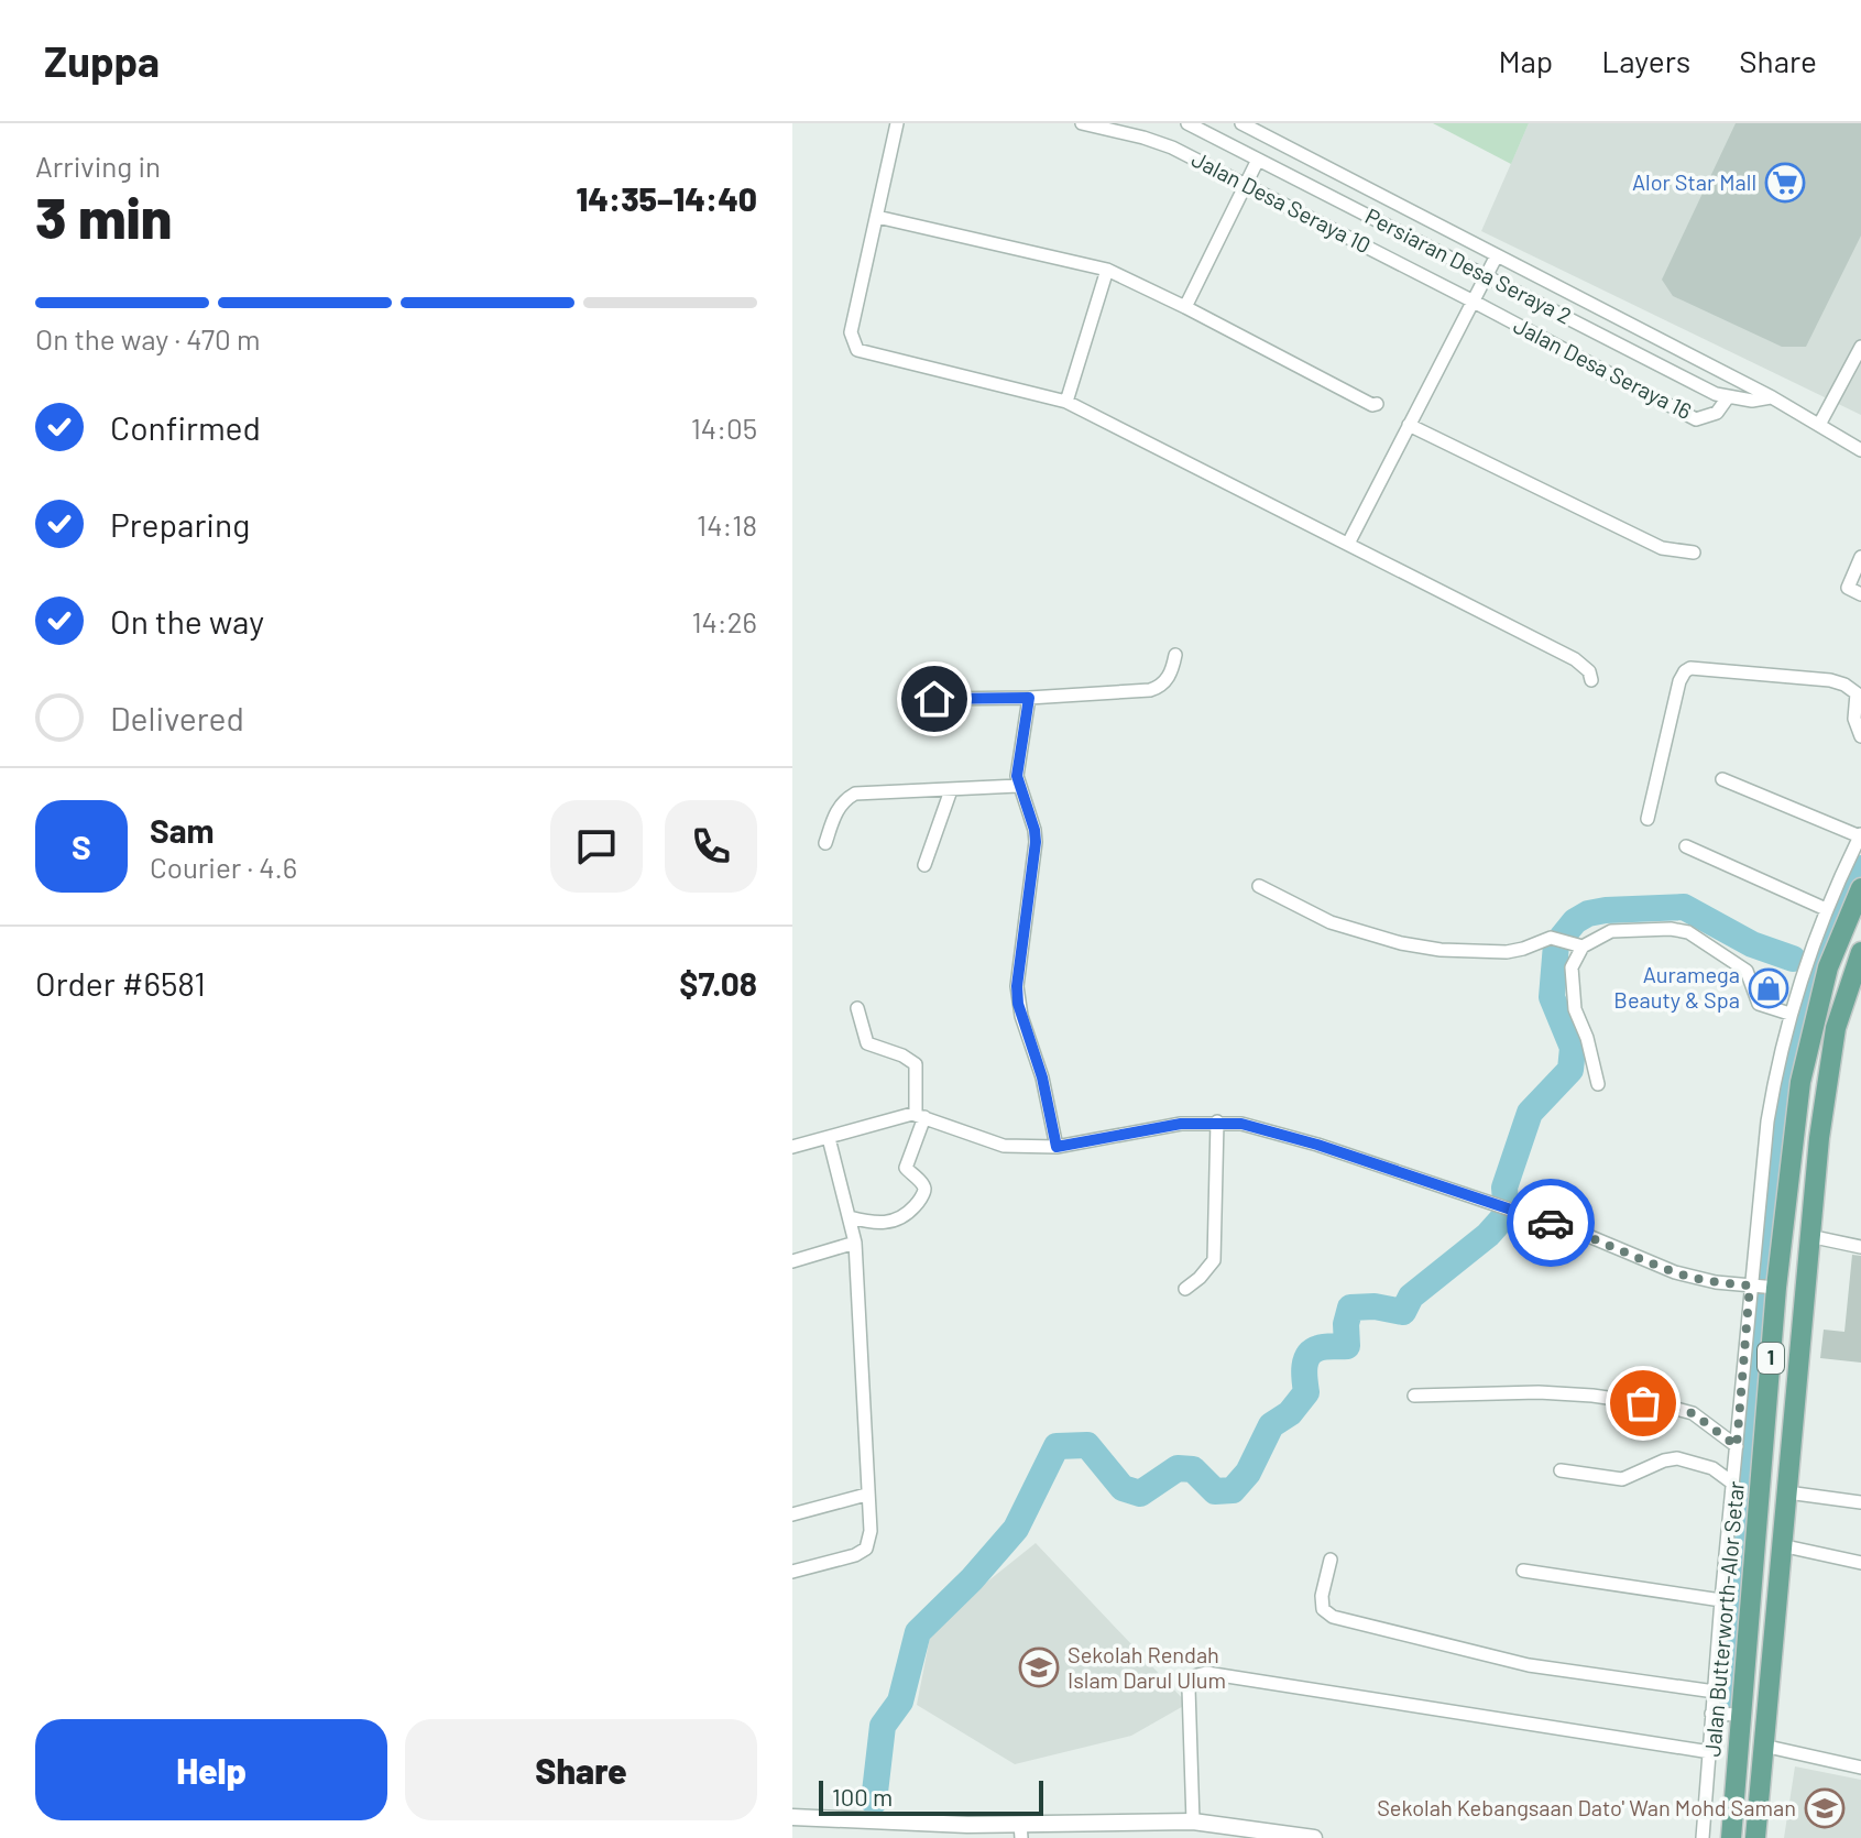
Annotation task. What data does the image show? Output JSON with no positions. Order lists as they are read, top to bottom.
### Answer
{
  "streets": {
    "main road": ["1", "Jalan Butterworth-Alor Setar"],
    "street": ["Jalan Desa Seraya 10", "Persiaran Desa Seraya 2", "Jalan Desa Seraya 16"]
  },
  "crossings": [
    ["Jalan Desa Seraya 10", "Jalan Desa Seraya 16"],
    ["Persiaran Desa Seraya 2", "Jalan Desa Seraya 16"]
  ],
  "places": {
    "supermarket": ["Alor Star Mall"],
    "shop": ["Auramega Beauty & Spa"],
    "school or university": ["Sekolah Rendah Islam Darul Ulum", "Sekolah Kebangsaan Dato' Wan Mohd Saman"]
  },
  "scale_bar": "100 m",
  "page": {
    "header": "Zuppa",
    "nav": ["Map", "Layers", "Share"],
    "heading": ["3 min", "Arriving in", "14:35–14:40"],
    "panel": [
      "Sam",
      "Courier · 4.6",
      "Order #6581",
      "$7.08"
    ],
    "bar": "On the way · 470 m",
    "list": [
      ["Confirmed", "14:05"],
      ["Preparing", "14:18"],
      ["On the way", "14:26"],
      "Delivered"
    ],
    "round": "S",
    "buttons": ["Help", "Share"],
    "scale": "100 m"
  }
}
